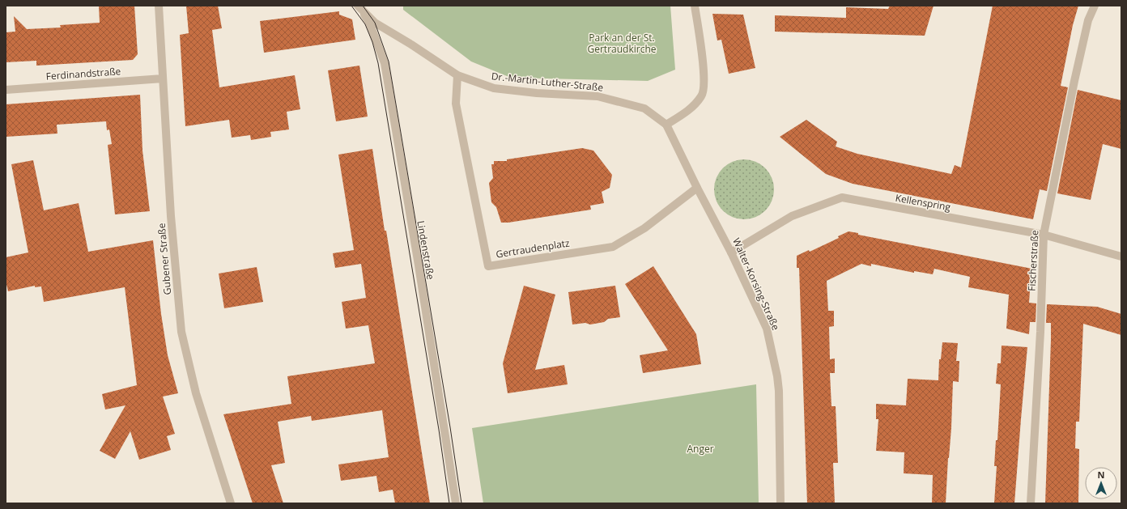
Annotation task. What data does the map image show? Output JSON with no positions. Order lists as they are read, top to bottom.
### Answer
{
  "streets": {
    "street": [
      "Ferdinandstraße",
      "Dr.-Martin-Luther-Straße",
      "Kellenspring",
      "Gertraudenplatz",
      "Lindenstraße",
      "Gubener Straße",
      "Fischerstraße",
      "Walter-Korsing-Straße"
    ]
  },
  "crossings": [
    ["Ferdinandstraße", "Gubener Straße"],
    ["Dr.-Martin-Luther-Straße", "Gertraudenplatz"],
    ["Dr.-Martin-Luther-Straße", "Lindenstraße"],
    ["Dr.-Martin-Luther-Straße", "Walter-Korsing-Straße"],
    ["Kellenspring", "Fischerstraße"],
    ["Kellenspring", "Walter-Korsing-Straße"],
    ["Gertraudenplatz", "Walter-Korsing-Straße"]
  ],
  "parks": ["Park an der St. Gertraudkirche", "Anger"],
  "north": "top"
}
